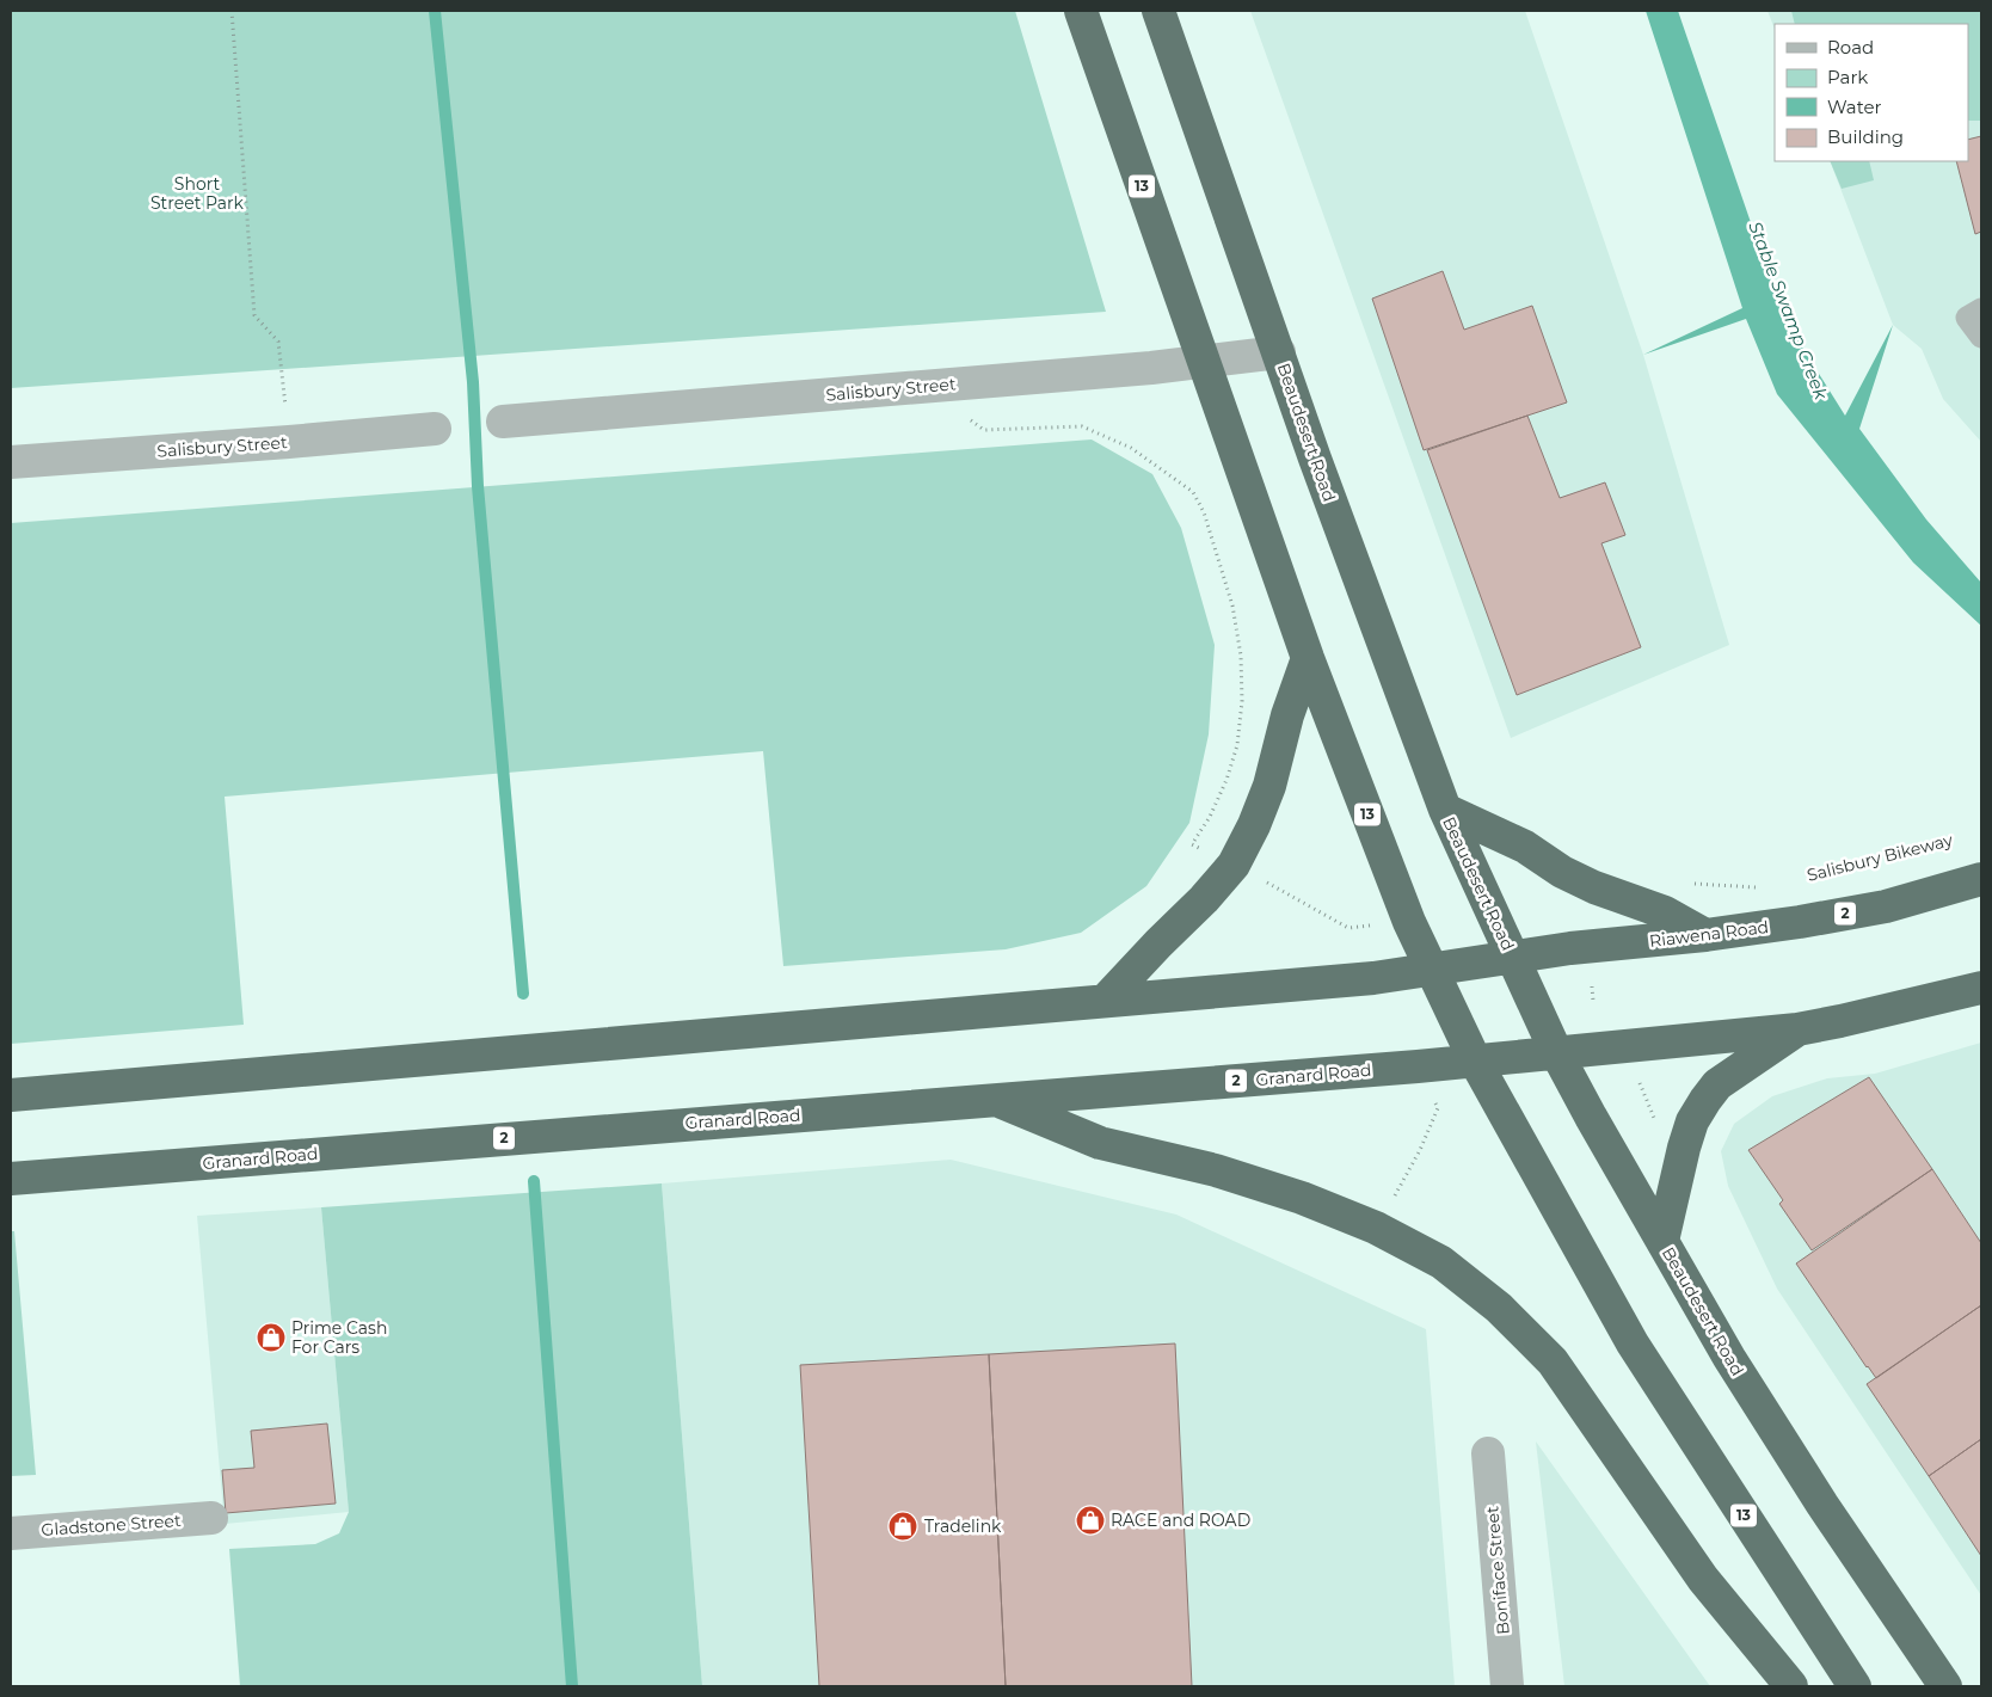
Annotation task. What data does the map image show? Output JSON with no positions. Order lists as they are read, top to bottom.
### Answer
{
  "streets": {
    "highway": [
      "13",
      "Beaudesert Road",
      "2",
      "Riawena Road",
      "Granard Road"
    ],
    "street": ["Salisbury Street", "Gladstone Street", "Boniface Street"]
  },
  "crossings": [
    ["13", "Salisbury Street"],
    ["13", "2"],
    ["13", "Riawena Road"],
    ["13", "Granard Road"],
    ["Salisbury Street", "Beaudesert Road"],
    ["Beaudesert Road", "2"],
    ["Beaudesert Road", "Riawena Road"],
    ["2", "Riawena Road"],
    ["2", "Granard Road"]
  ],
  "water": ["Stable Swamp Creek"],
  "parks": ["Short Street Park"],
  "places": {
    "shop": ["Prime Cash For Cars", "RACE and ROAD", "Tradelink"]
  },
  "legend": [
    "Road",
    "Park",
    "Water",
    "Building"
  ]
}
